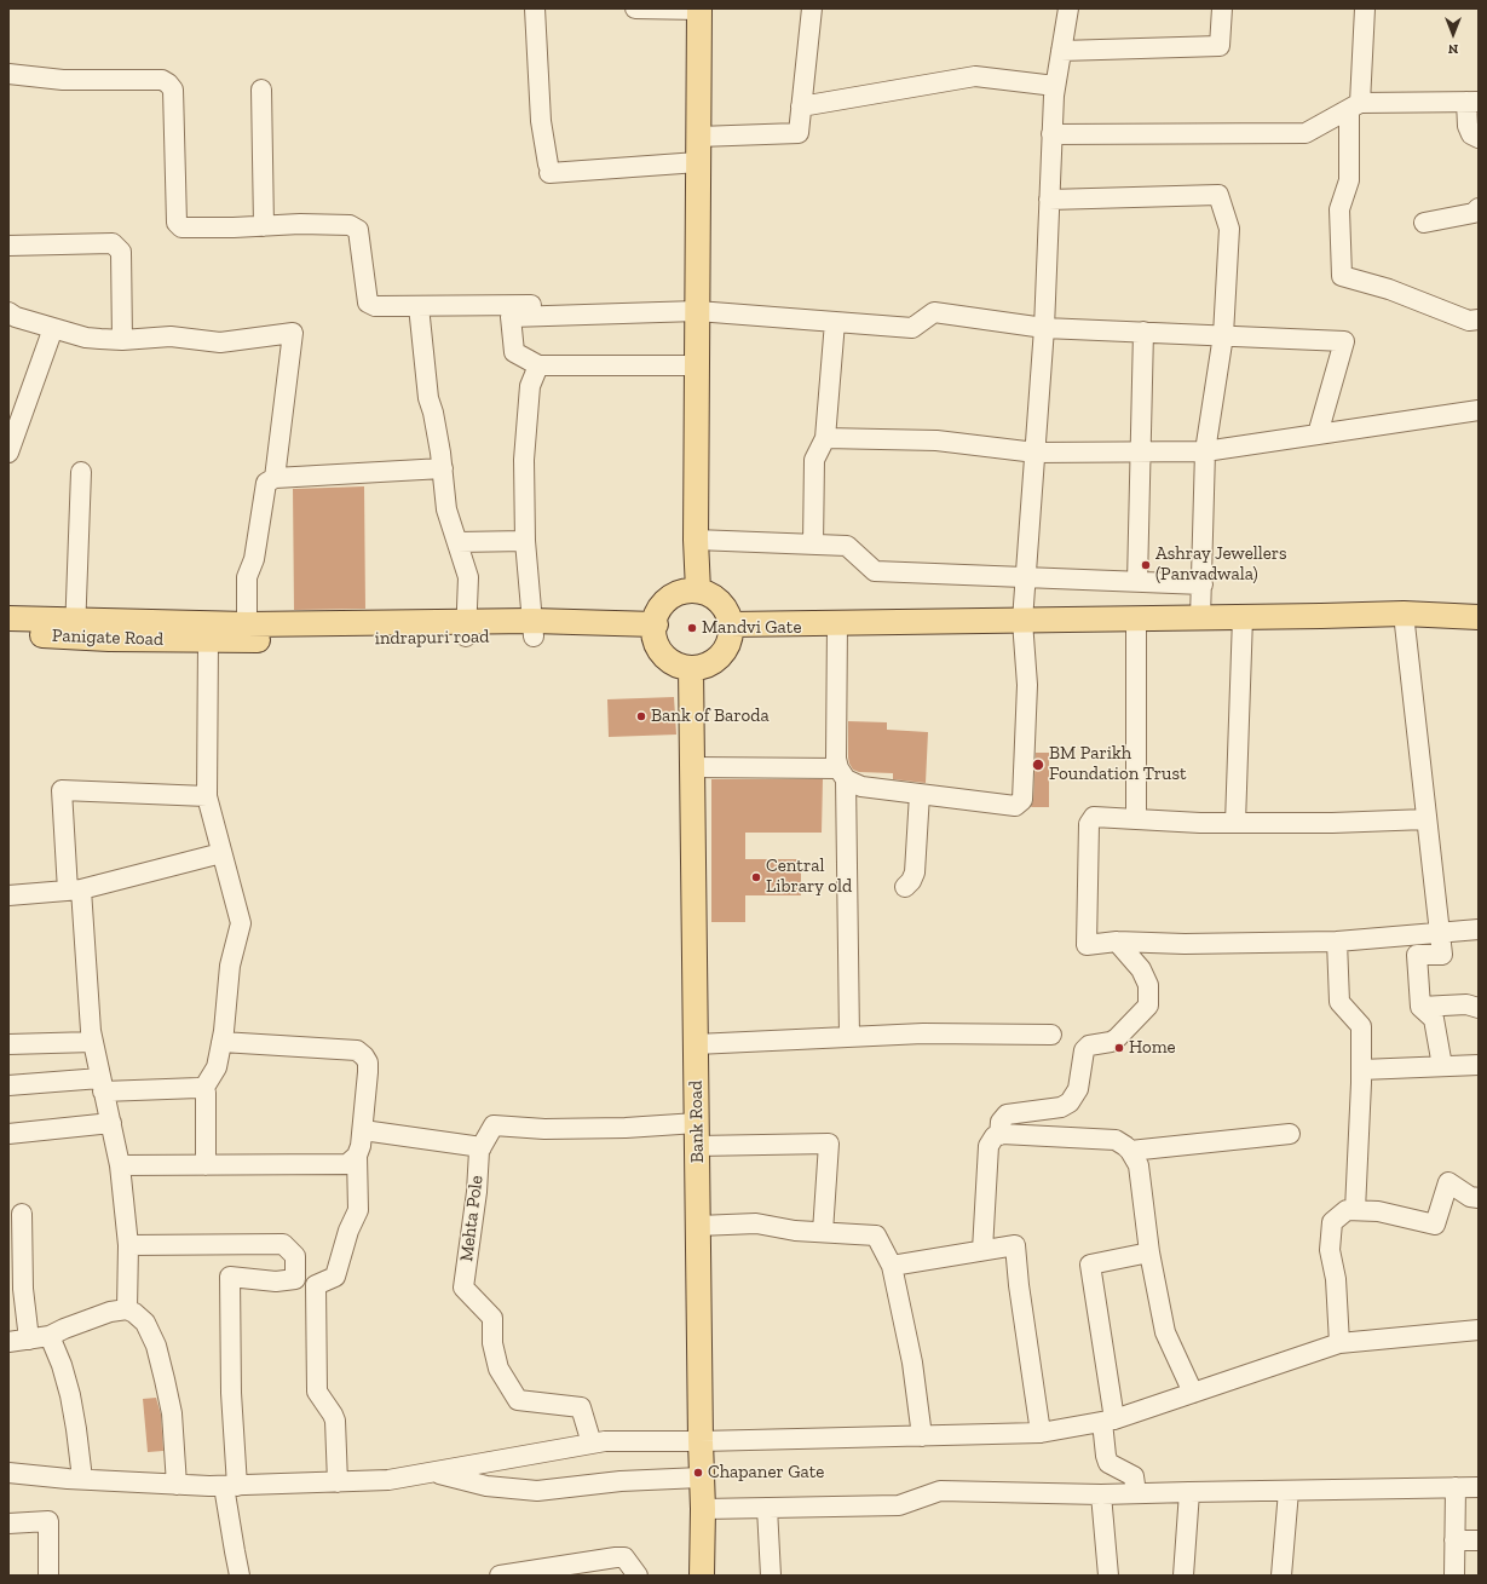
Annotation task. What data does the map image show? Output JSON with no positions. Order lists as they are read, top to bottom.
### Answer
{
  "streets": {
    "main road": ["Panigate Road", "indrapuri road", "Bank Road"],
    "street": ["Mehta Pole"]
  },
  "crossings": [
    ["Panigate Road", "indrapuri road"],
    ["indrapuri road", "Bank Road"],
    ["Bank Road", "Mehta Pole"]
  ],
  "places": [
    "Ashray Jewellers (Panvadwala)",
    "Mandvi Gate",
    "Bank of Baroda",
    "BM Parikh Foundation Trust",
    "Central Library old",
    "Home",
    "Chapaner Gate"
  ],
  "north": "bottom"
}
